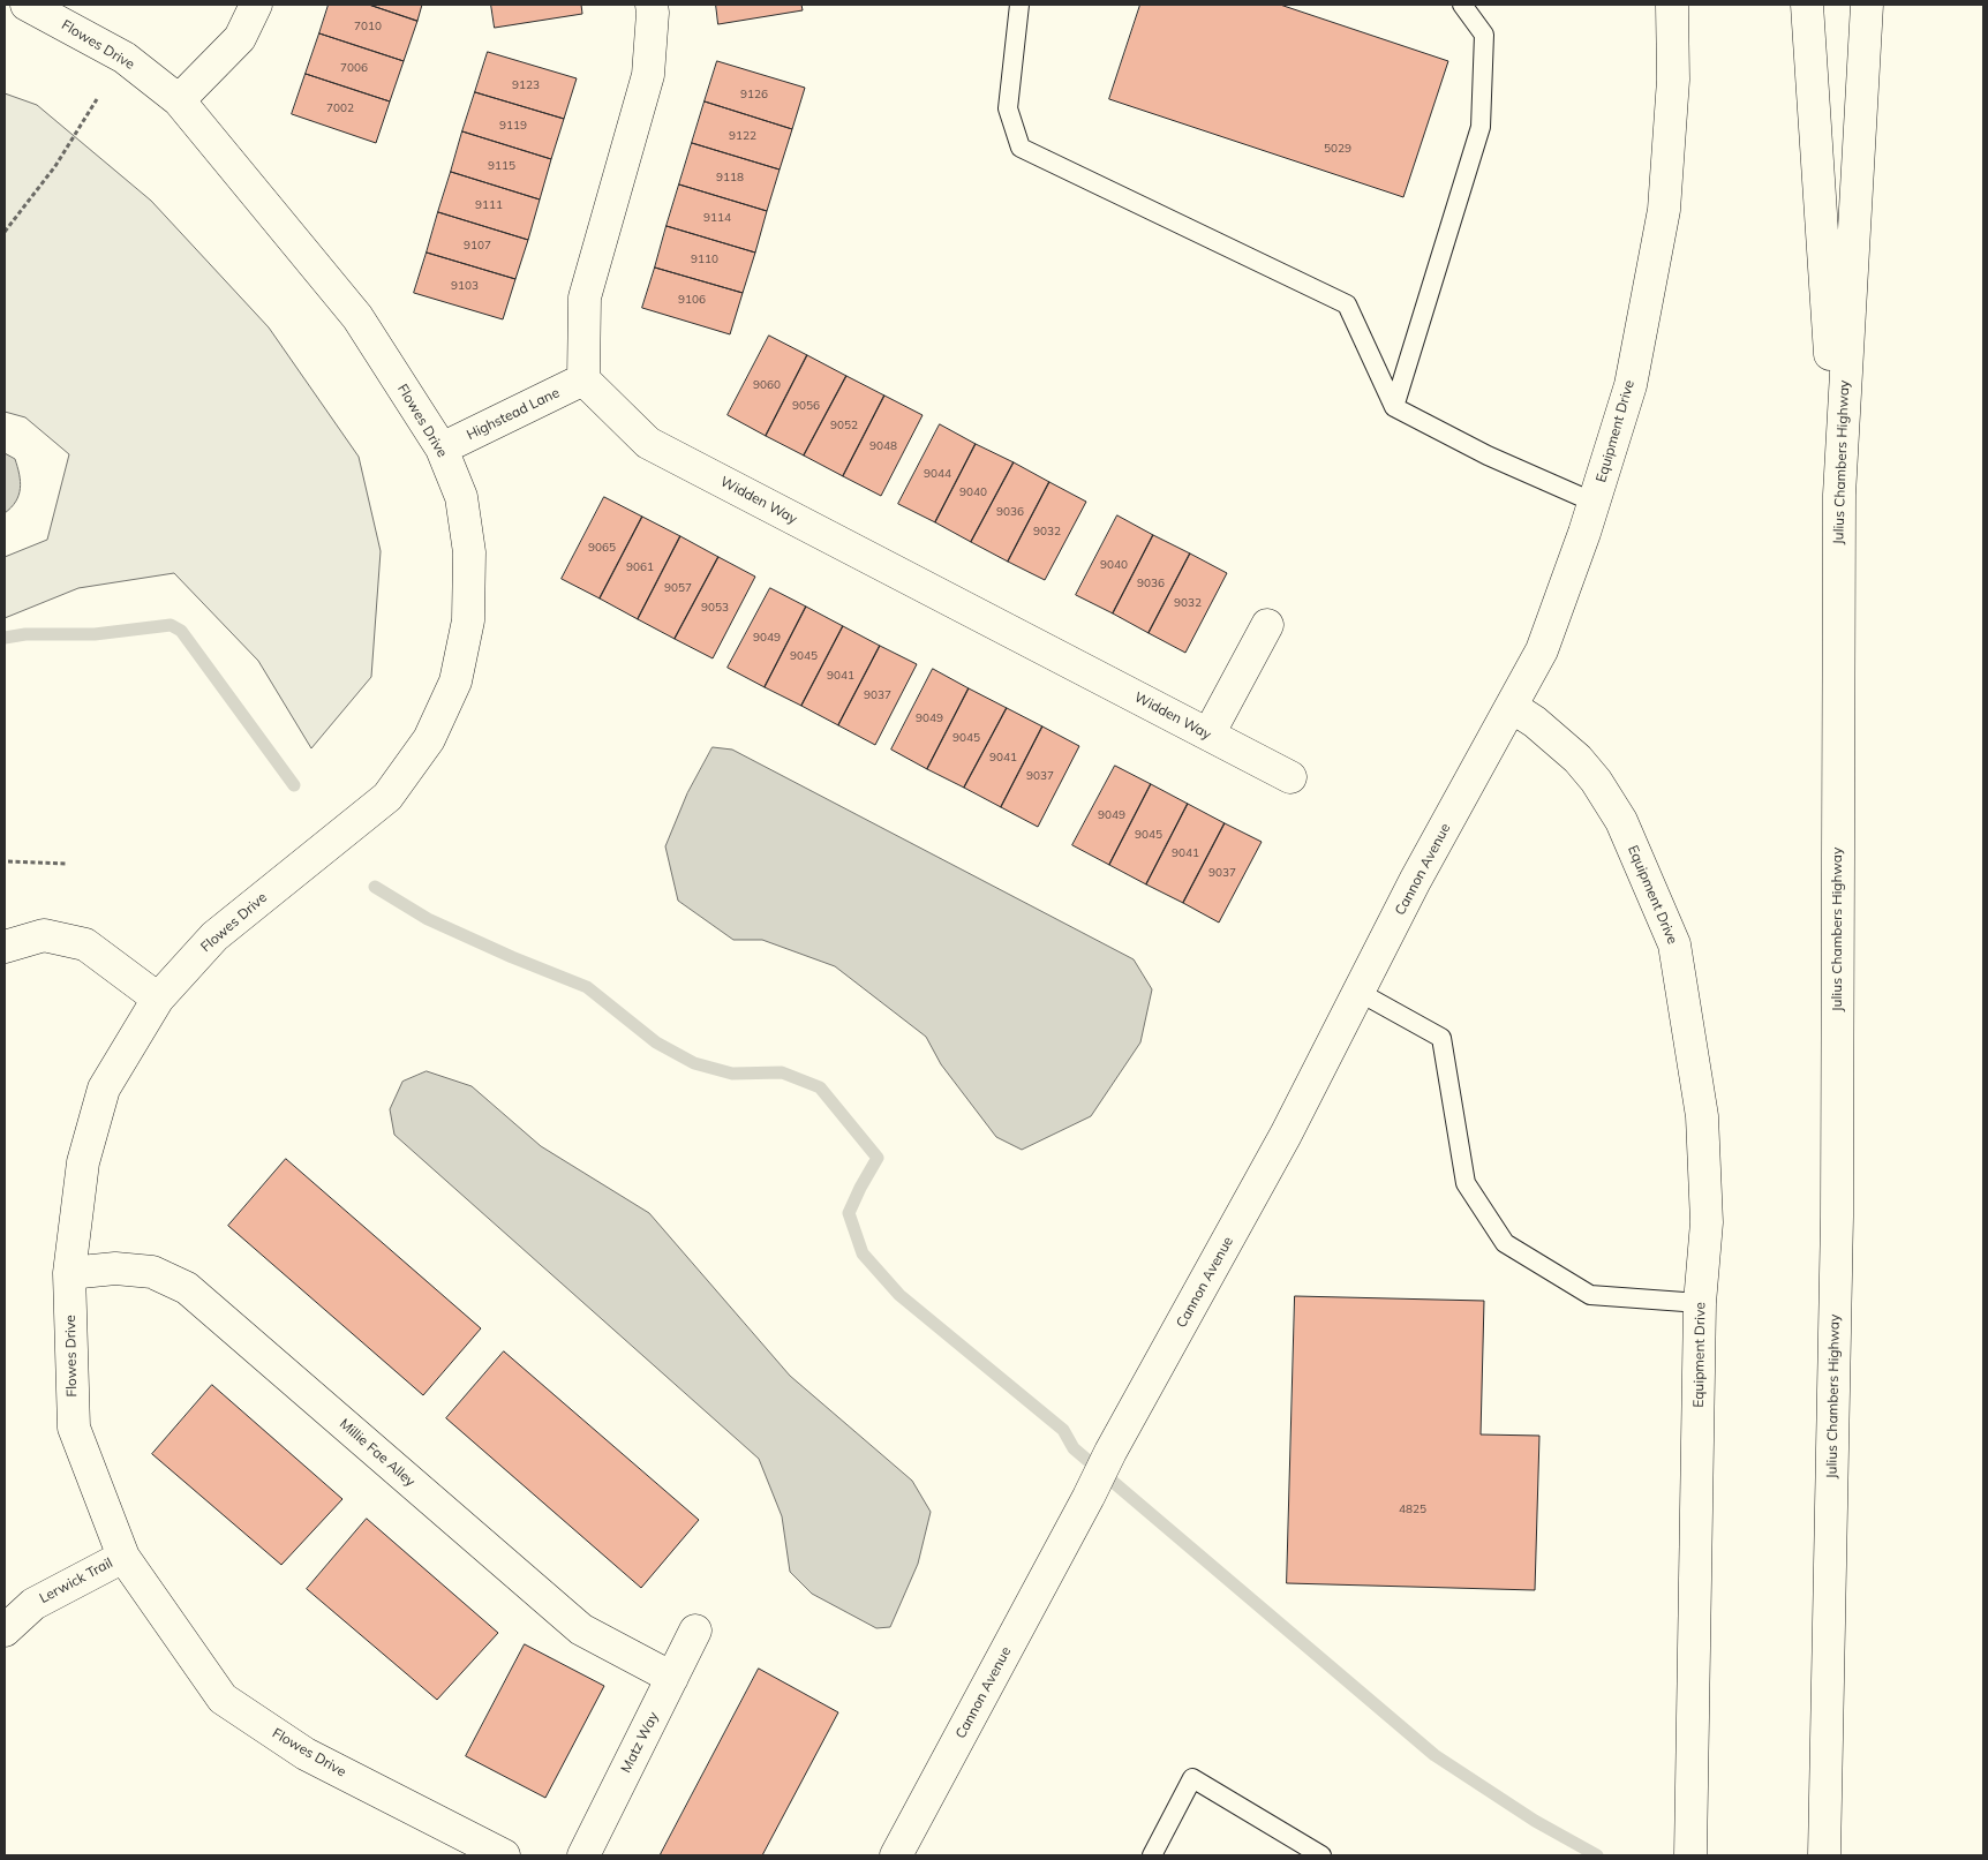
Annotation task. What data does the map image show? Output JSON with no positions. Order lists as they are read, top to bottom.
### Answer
{
  "streets": {
    "main road": [
      "Flowes Drive",
      "Highstead Lane",
      "Equipment Drive",
      "Julius Chambers Highway",
      "Widden Way",
      "Cannon Avenue",
      "Millie Fae Alley",
      "Lerwick Trail",
      "Matz Way"
    ]
  },
  "crossings": [
    ["Flowes Drive", "Highstead Lane"],
    ["Flowes Drive", "Millie Fae Alley"],
    ["Flowes Drive", "Lerwick Trail"],
    ["Highstead Lane", "Widden Way"],
    ["Equipment Drive", "Cannon Avenue"],
    ["Millie Fae Alley", "Matz Way"]
  ],
  "house_numbers": [
    "7010",
    "7006",
    "9123",
    "9126",
    "7002",
    "9119",
    "9122",
    "5029",
    "9115",
    "9118",
    "9111",
    "9114",
    "9107",
    "9110",
    "9103",
    "9106",
    "9060",
    "9056",
    "9052",
    "9048",
    "9044",
    "9040",
    "9036",
    "9032",
    "9065",
    "9040",
    "9061",
    "9036",
    "9057",
    "9032",
    "9053",
    "9049",
    "9045",
    "9041",
    "9037",
    "9049",
    "9045",
    "9041",
    "9037",
    "9049",
    "9045",
    "9041",
    "9037",
    "4825"
  ]
}
